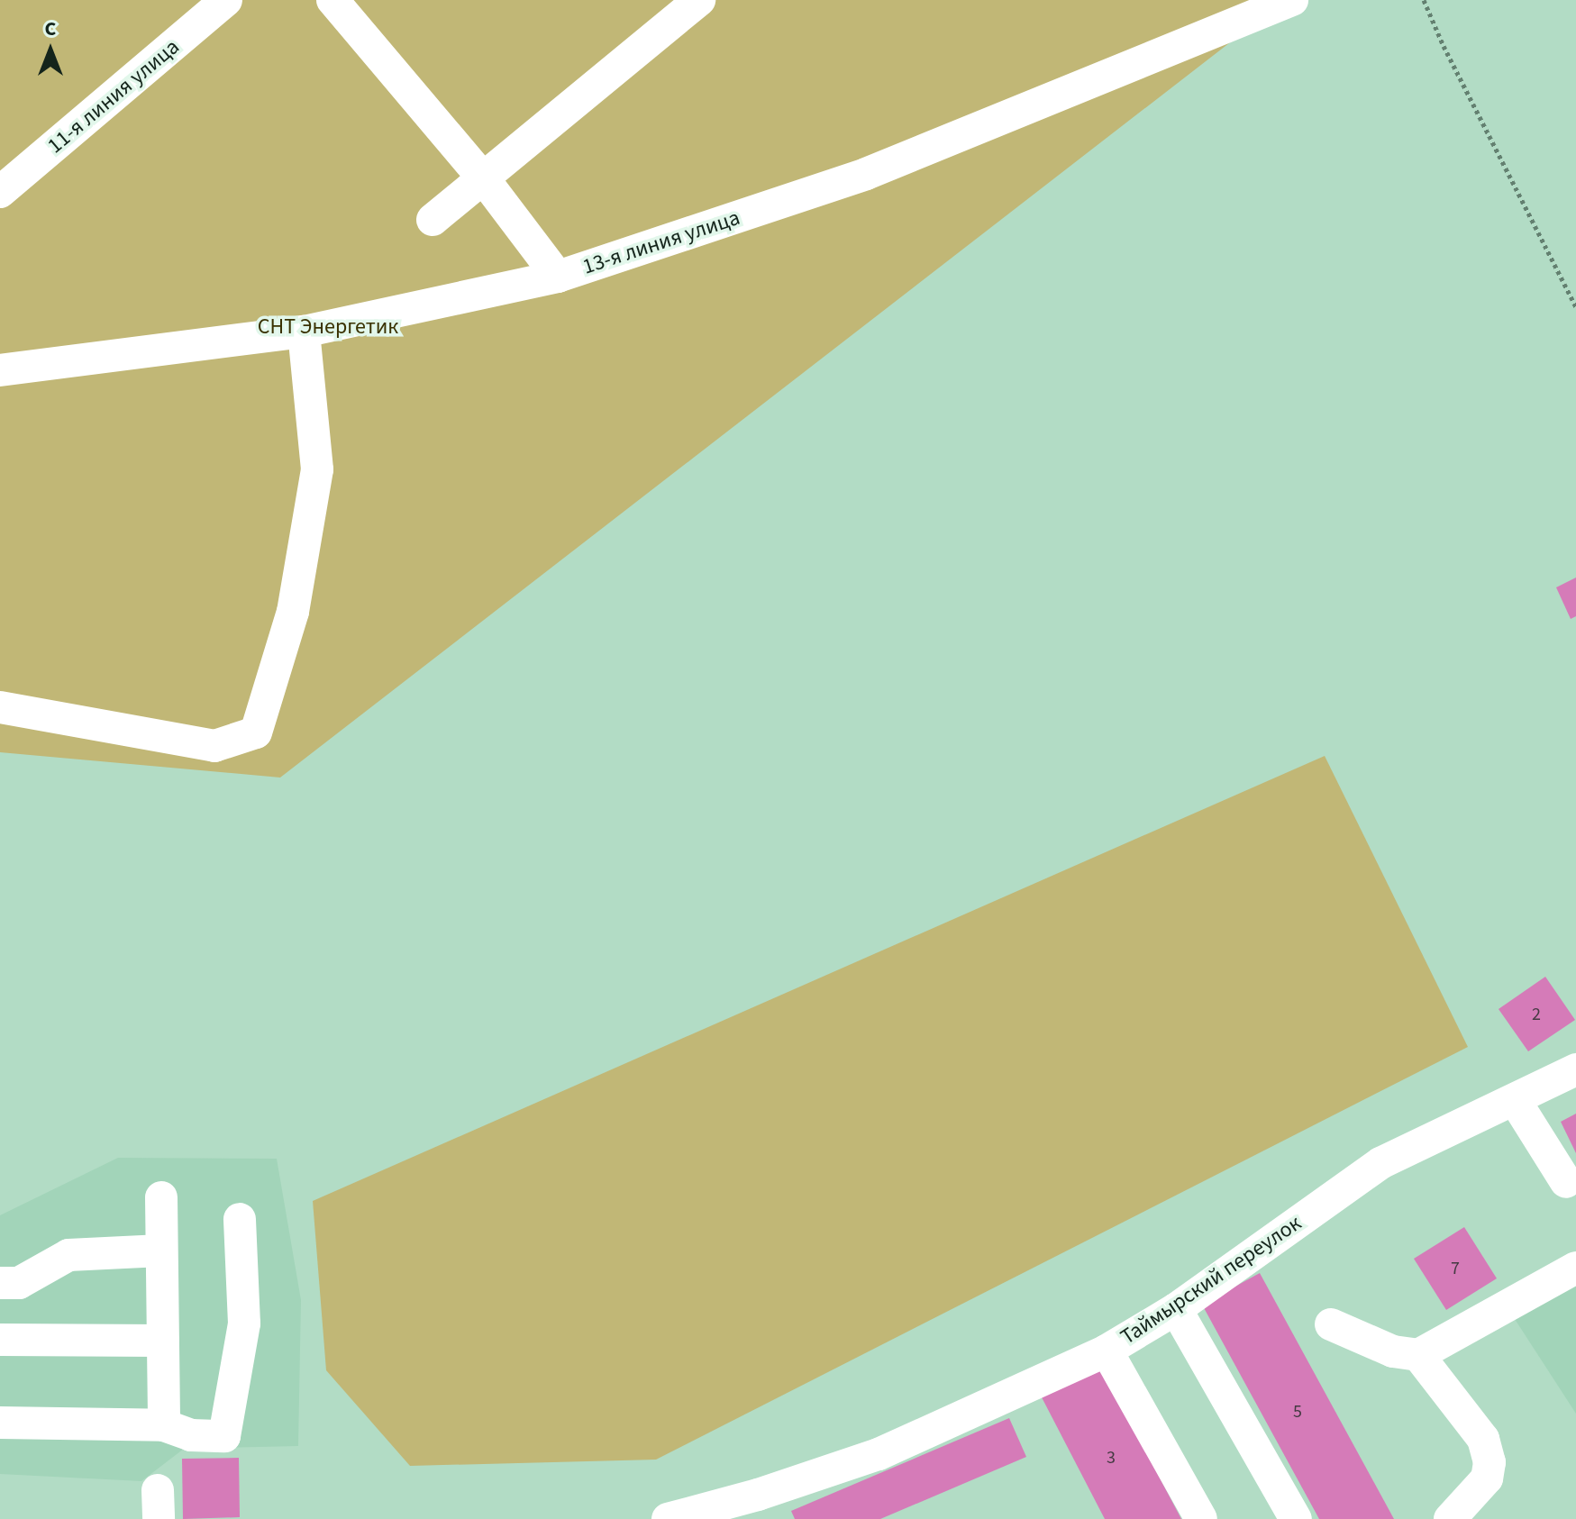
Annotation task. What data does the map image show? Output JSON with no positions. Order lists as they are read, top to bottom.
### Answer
{
  "streets": {
    "street": ["11-я линия улица", "13-я линия улица", "Таймырский переулок"]
  },
  "parks": ["СНТ Энергетик"],
  "house_numbers": [
    "2",
    "7",
    "5",
    "3"
  ],
  "north": "top"
}
